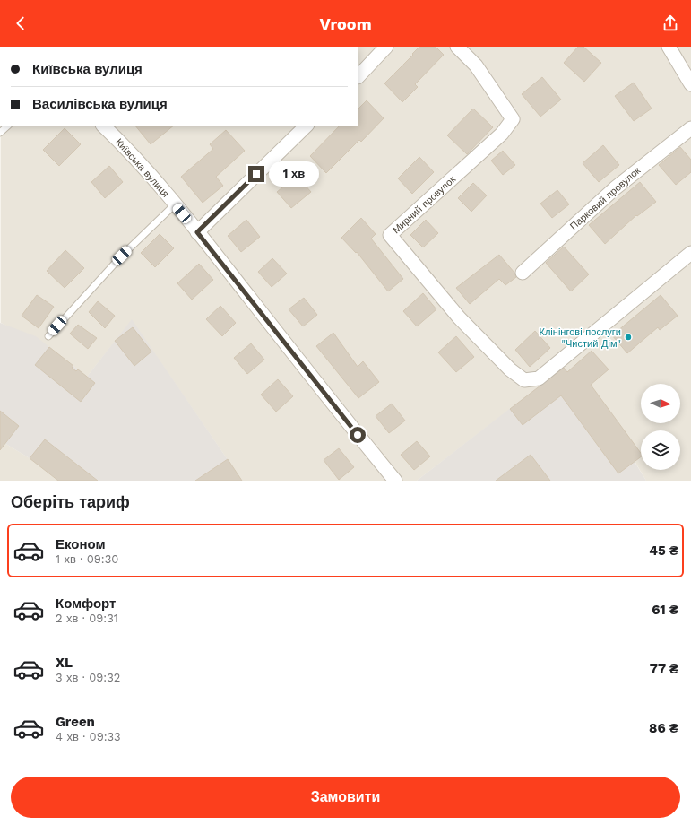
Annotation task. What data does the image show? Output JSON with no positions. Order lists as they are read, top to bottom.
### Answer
{
  "streets": {
    "street": ["Київська вулиця", "Парковий провулок", "Мирний провулок"]
  },
  "places": ["Клінінгові послуги \"Чистий Дім\""],
  "north": "right",
  "page": {
    "header": "Vroom",
    "banner": ["Київська вулиця", "Василівська вулиця"],
    "bubble": "1 хв",
    "heading": "Оберіть тариф",
    "list": [
      {
        "name": "Економ",
        "note": "1 хв · 09:30",
        "value": "45 ₴"
      },
      {
        "name": "Комфорт",
        "note": "2 хв · 09:31",
        "value": "61 ₴"
      },
      {
        "name": "XL",
        "note": "3 хв · 09:32",
        "value": "77 ₴"
      },
      {
        "name": "Green",
        "note": "4 хв · 09:33",
        "value": "86 ₴"
      }
    ],
    "buttons": "Замовити"
  }
}
